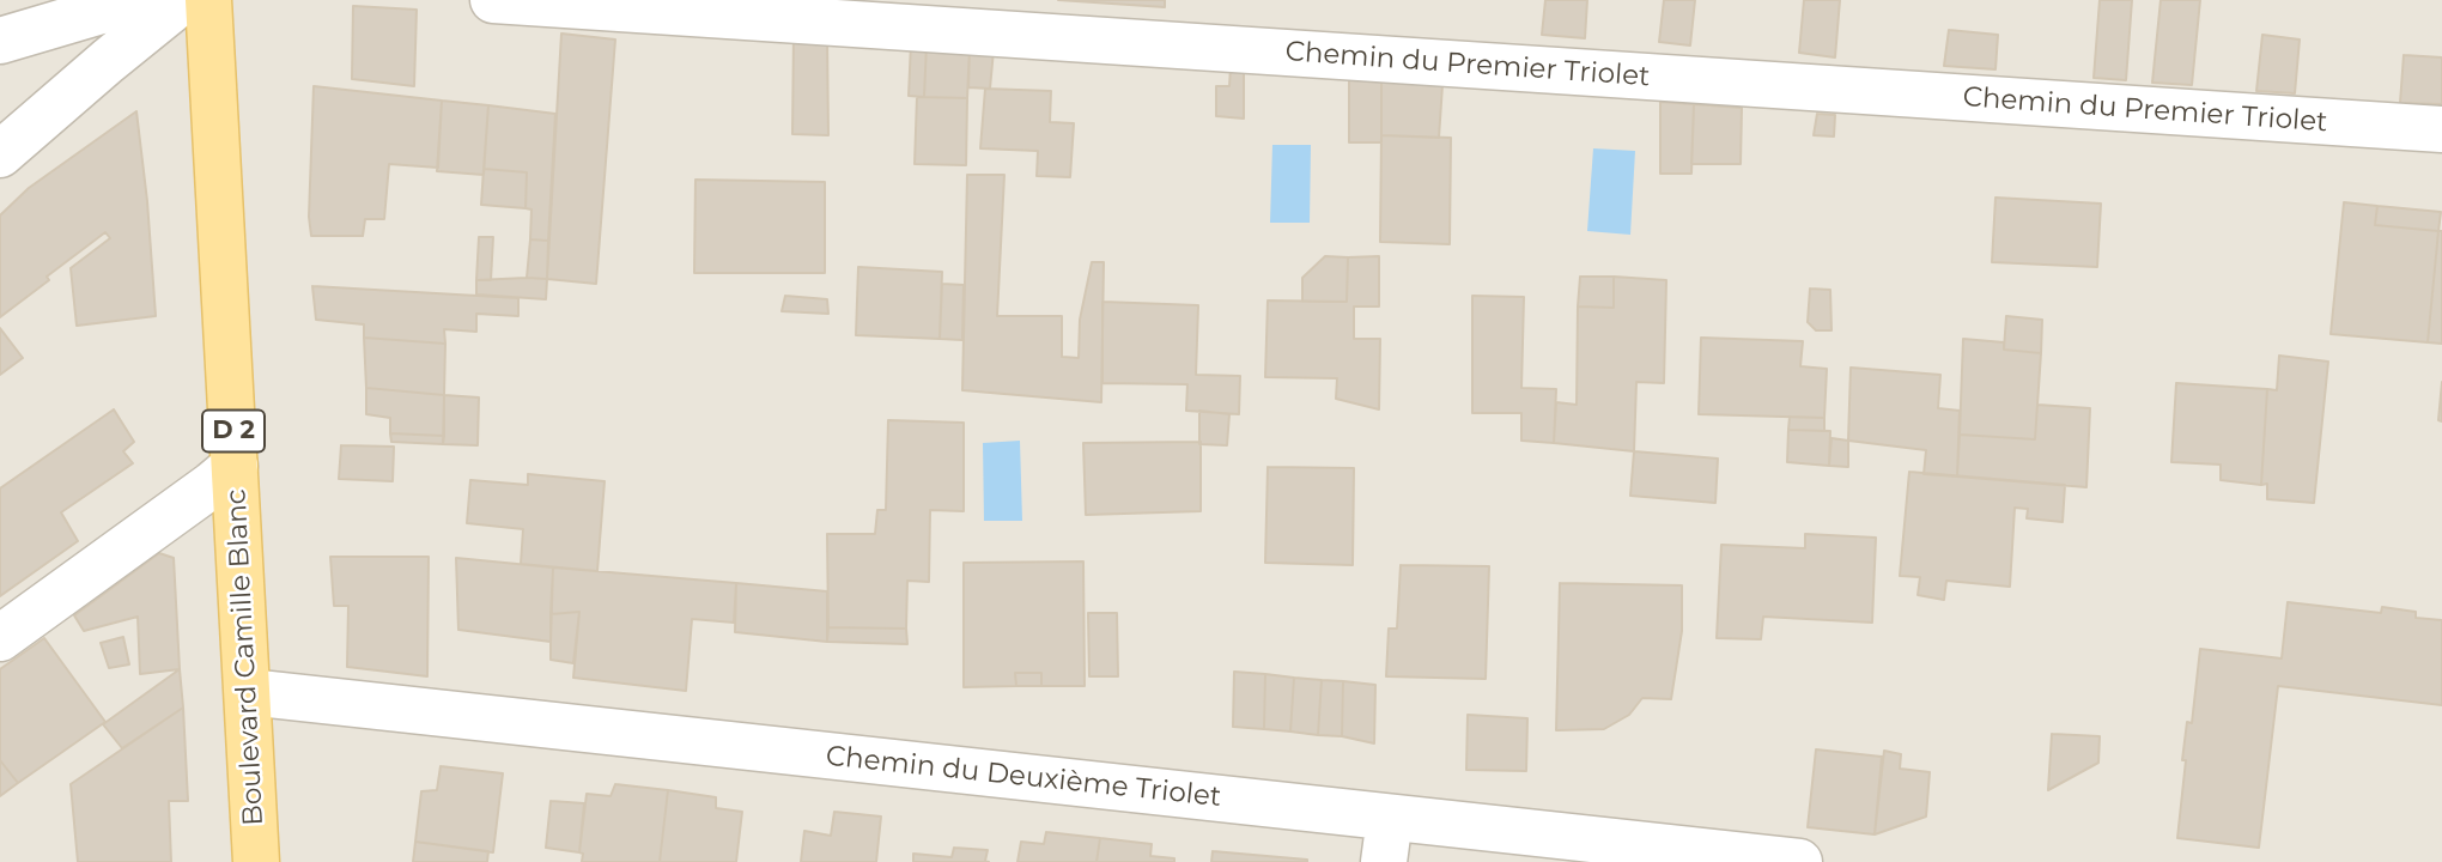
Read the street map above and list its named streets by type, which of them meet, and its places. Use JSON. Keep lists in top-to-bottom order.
{
  "streets": {
    "main road": ["D 2", "Boulevard Camille Blanc"],
    "street": ["Chemin du Premier Triolet", "Chemin du Deuxième Triolet"]
  },
  "crossings": [
    ["Boulevard Camille Blanc", "Chemin du Deuxième Triolet"]
  ]
}
